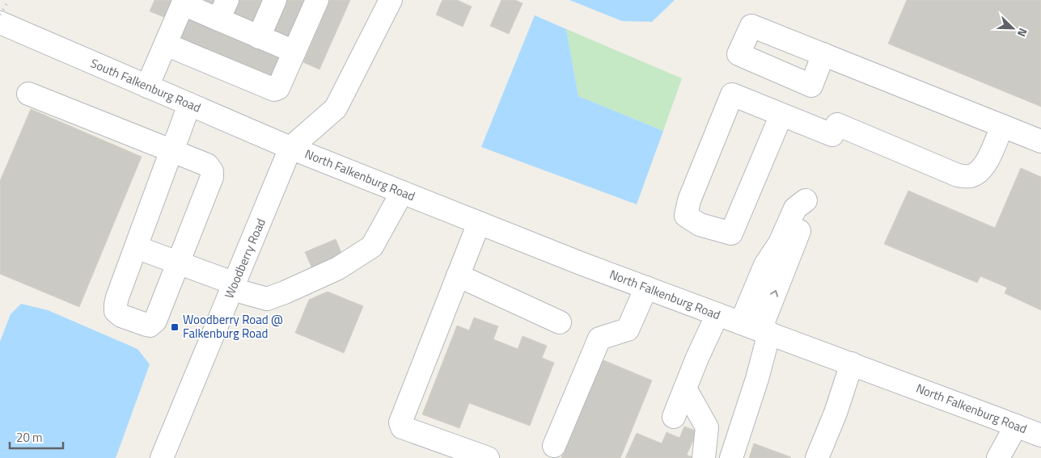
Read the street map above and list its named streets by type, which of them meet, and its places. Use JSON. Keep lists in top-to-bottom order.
{
  "streets": {
    "street": ["South Falkenburg Road", "North Falkenburg Road", "Woodberry Road"]
  },
  "crossings": [
    ["South Falkenburg Road", "North Falkenburg Road"],
    ["South Falkenburg Road", "Woodberry Road"],
    ["North Falkenburg Road", "Woodberry Road"]
  ],
  "places": {
    "transit": ["Woodberry Road @ Falkenburg Road"]
  },
  "scale_bar": "20 m",
  "north": "bottom right"
}
